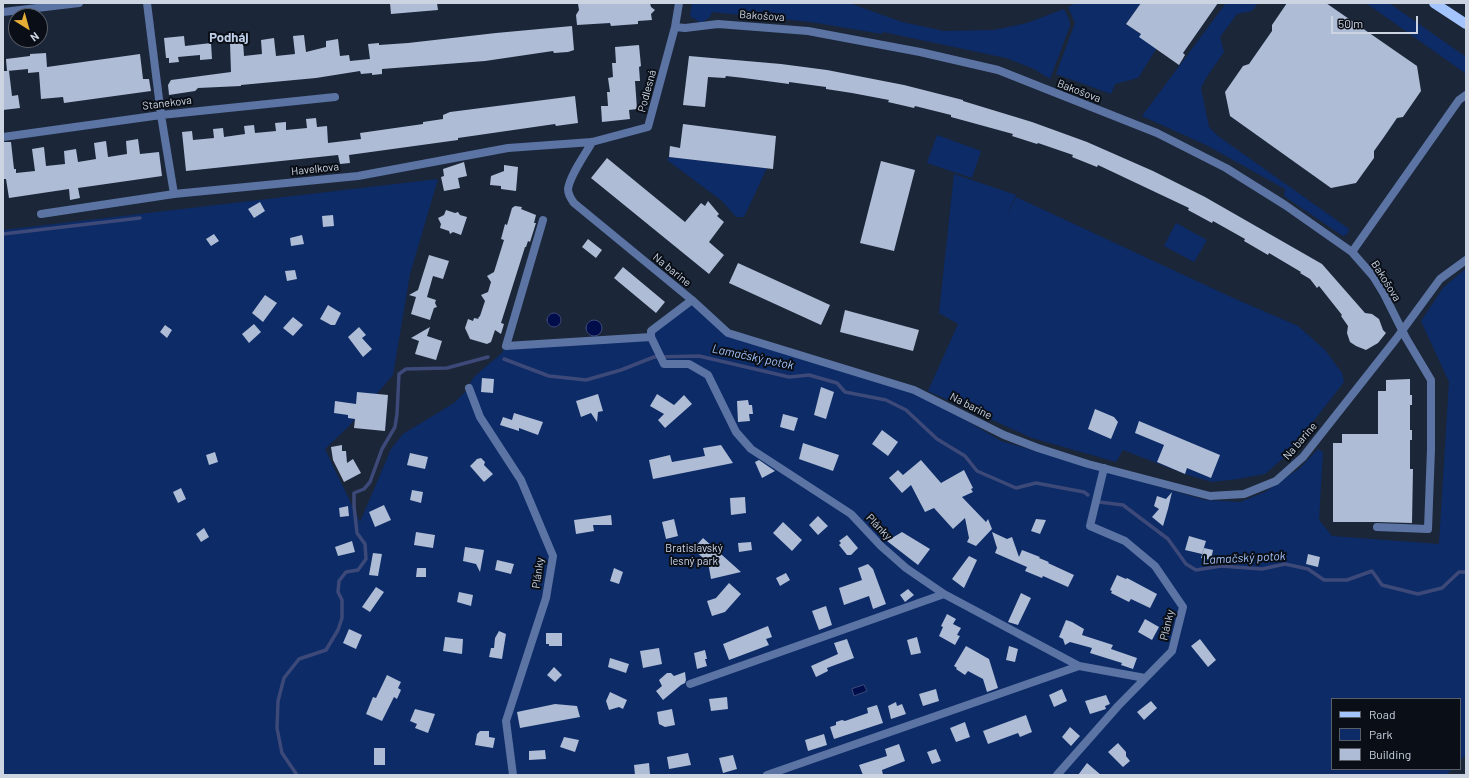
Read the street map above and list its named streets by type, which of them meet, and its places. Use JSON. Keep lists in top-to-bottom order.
{
  "streets": {
    "street": [
      "Bakošova",
      "Podlesná",
      "Stanekova",
      "Havelkova",
      "Na barine",
      "Plánky"
    ]
  },
  "crossings": [
    ["Bakošova", "Podlesná"],
    ["Bakošova", "Na barine"],
    ["Podlesná", "Havelkova"],
    ["Podlesná", "Na barine"],
    ["Havelkova", "Na barine"],
    ["Na barine", "Plánky"]
  ],
  "districts": ["Podháj"],
  "water": ["Lamačský potok"],
  "parks": ["Bratislavský lesný park"],
  "legend": ["Road", "Park", "Building"],
  "scale_bar": "50 m",
  "north": "bottom right"
}
